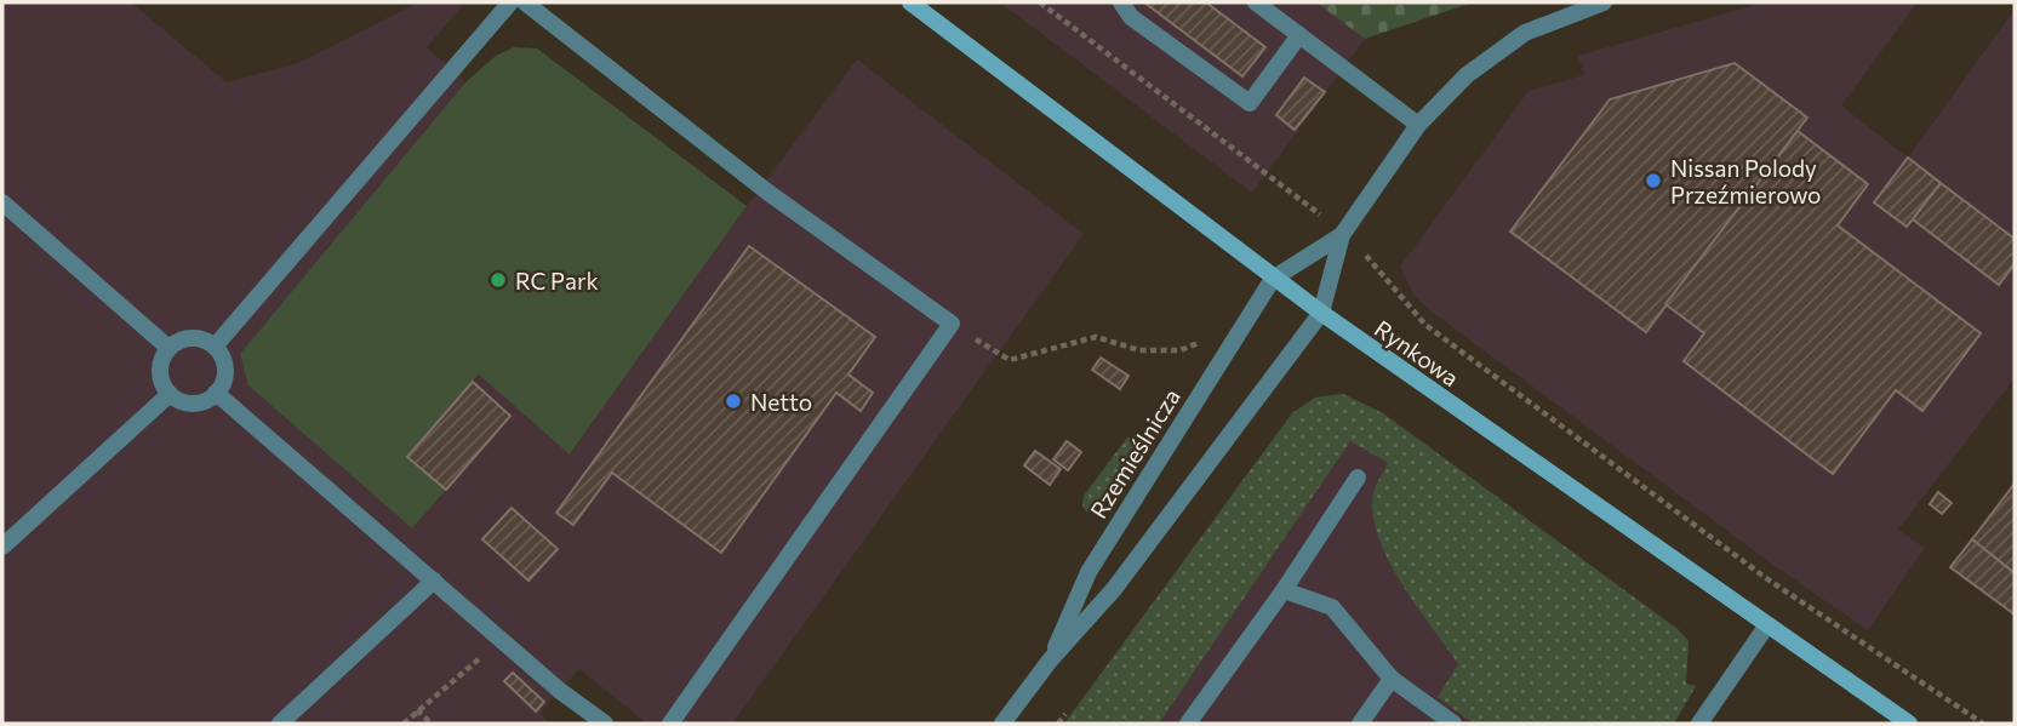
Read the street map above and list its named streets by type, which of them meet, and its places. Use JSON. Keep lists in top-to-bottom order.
{
  "streets": {
    "street": ["Rynkowa", "Rzemieślnicza"]
  },
  "crossings": [
    ["Rynkowa", "Rzemieślnicza"]
  ],
  "places": ["Nissan Polody Przeźmierowo", "RC Park", "Netto"]
}
